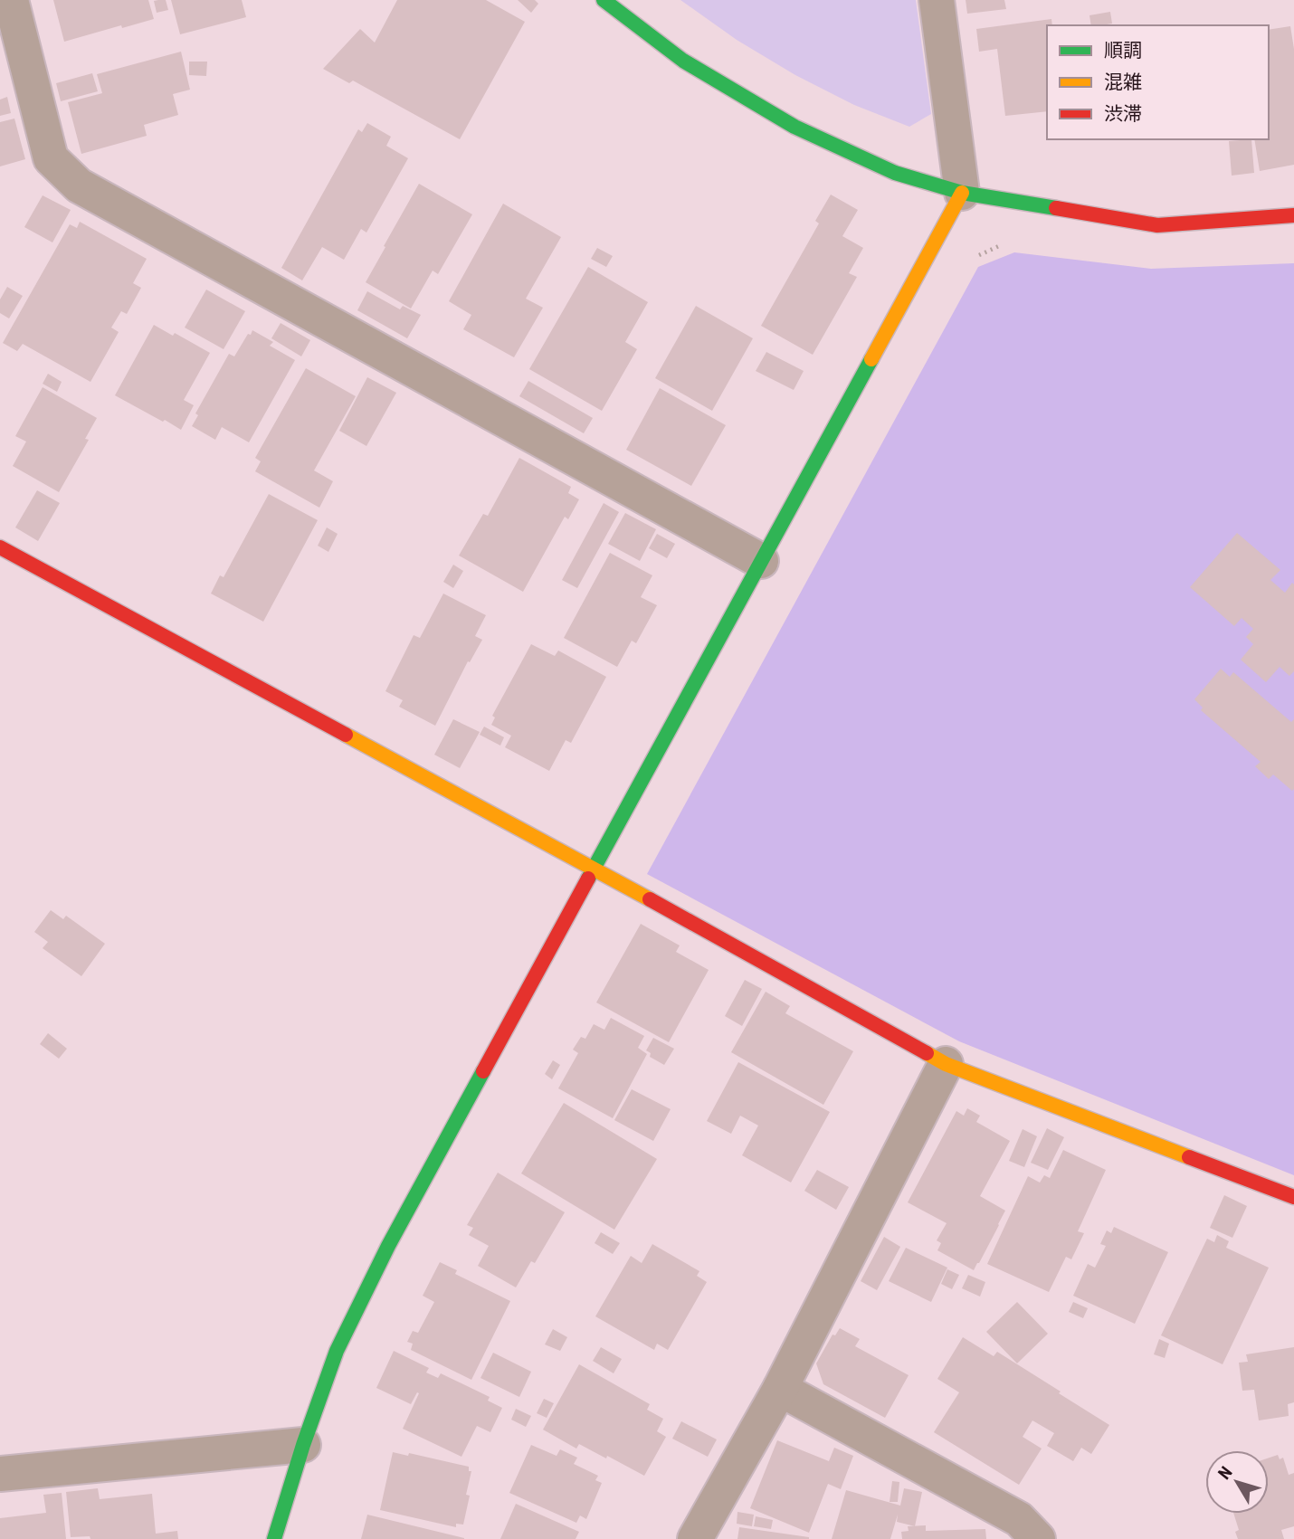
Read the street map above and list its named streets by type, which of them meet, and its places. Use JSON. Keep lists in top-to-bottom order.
{
  "legend": ["順調", "混雑", "渋滞"],
  "north": "top left"
}
